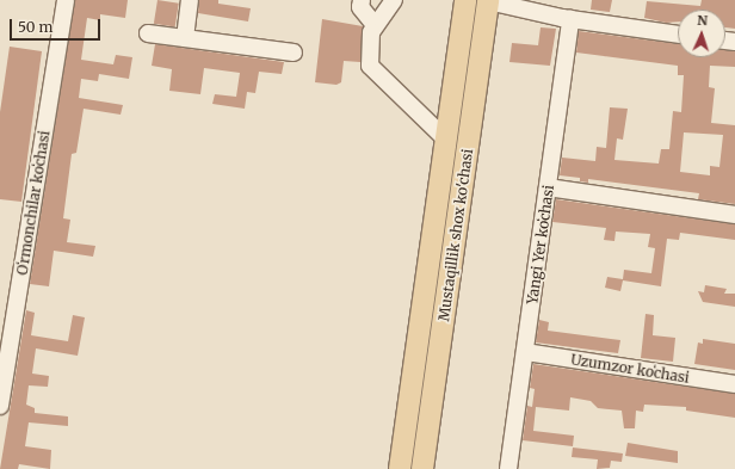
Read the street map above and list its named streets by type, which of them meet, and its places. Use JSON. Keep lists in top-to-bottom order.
{
  "streets": {
    "main road": ["Mustaqillik shox ko'chasi"],
    "street": ["Oʻrmonchilar koʻchasi", "Yangi Yer koʻchasi", "Uzumzor koʻchasi"]
  },
  "crossings": [
    ["Yangi Yer koʻchasi", "Uzumzor koʻchasi"]
  ],
  "scale_bar": "50 m",
  "north": "top"
}
